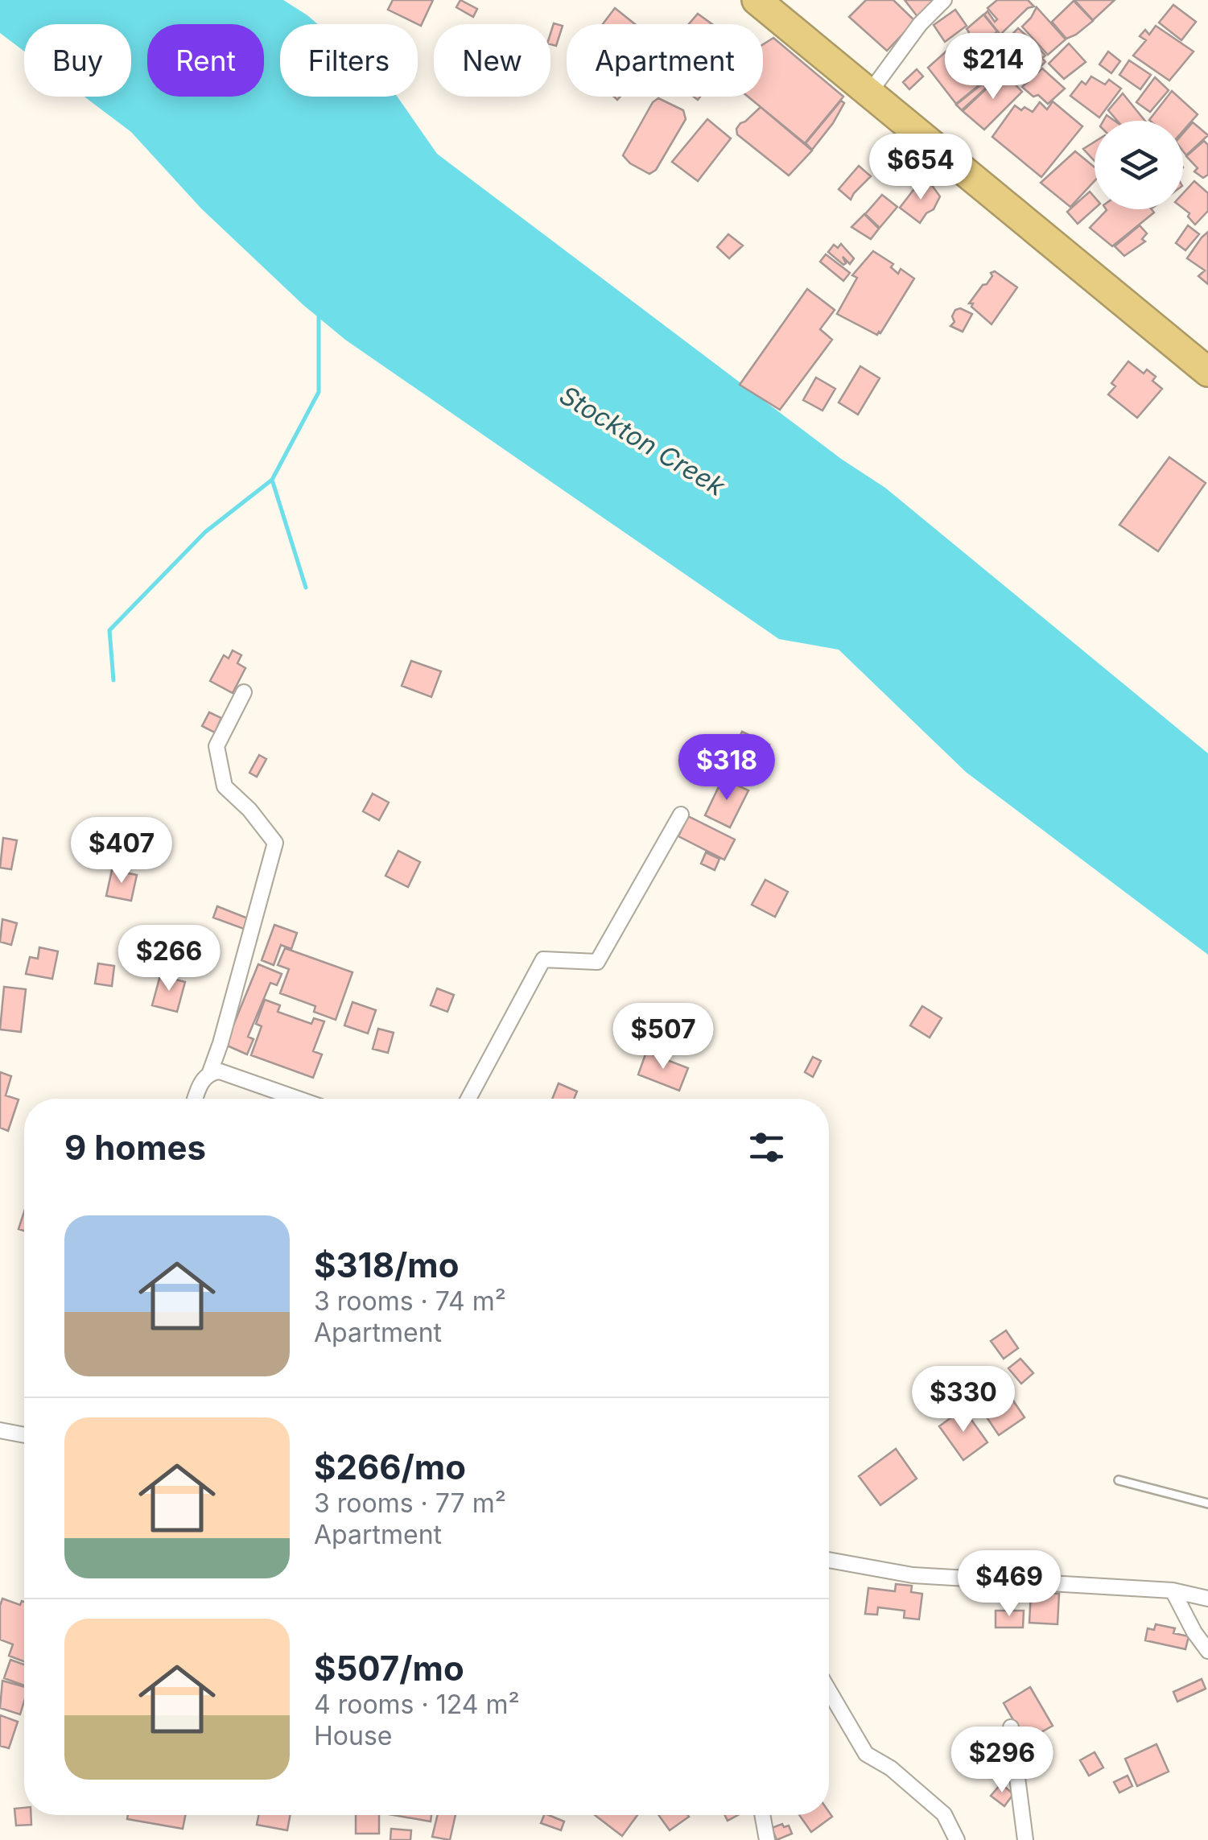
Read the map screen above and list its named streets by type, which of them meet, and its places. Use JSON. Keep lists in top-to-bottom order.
{
  "water": ["Stockton Creek"],
  "page": {
    "chip": [
      "Buy",
      "Rent",
      "Filters",
      "New",
      "Apartment"
    ],
    "price": [
      "$214",
      "$654",
      "$318",
      "$407",
      "$266",
      "$507",
      "$330",
      "$469",
      "$296"
    ],
    "heading": "9 homes",
    "list": [
      {
        "name": "$318/mo",
        "note": "3 rooms · 74 m² · Apartment"
      },
      {
        "name": "$266/mo",
        "note": "3 rooms · 77 m² · Apartment"
      },
      {
        "name": "$507/mo",
        "note": "4 rooms · 124 m² · House"
      }
    ]
  }
}
